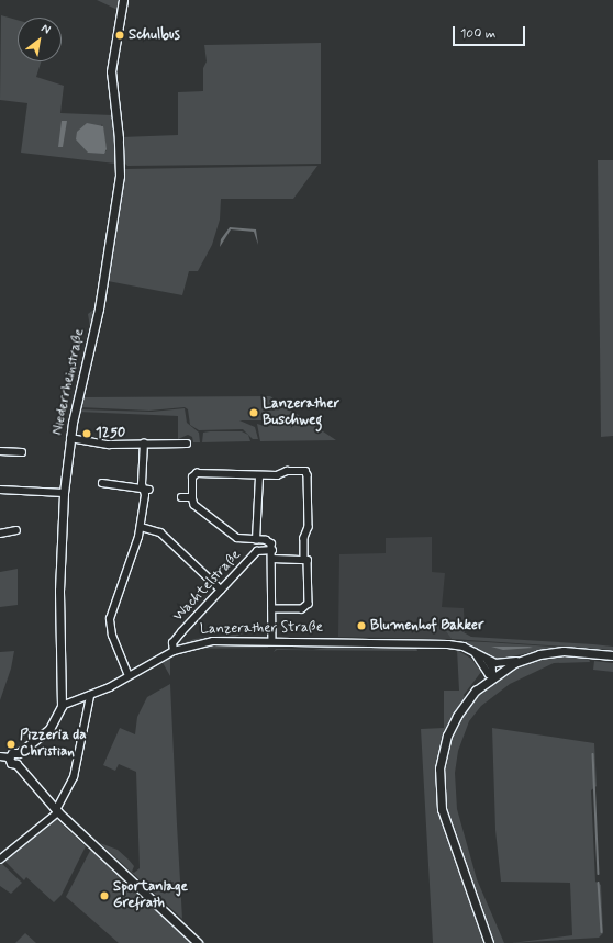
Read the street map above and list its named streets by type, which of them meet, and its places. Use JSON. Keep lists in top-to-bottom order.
{
  "streets": {
    "main road": ["Niederrheinstraße"],
    "street": ["Wachtelstraße", "Lanzerather Straße"]
  },
  "crossings": [
    ["Niederrheinstraße", "Lanzerather Straße"],
    ["Wachtelstraße", "Lanzerather Straße"]
  ],
  "places": [
    "Schulbus",
    "Lanzerather Buschweg",
    "1250",
    "Blumenhof Bakker",
    "Pizzeria da Christian",
    "Sportanlage Grefrath"
  ],
  "scale_bar": "100 m",
  "north": "top right"
}
